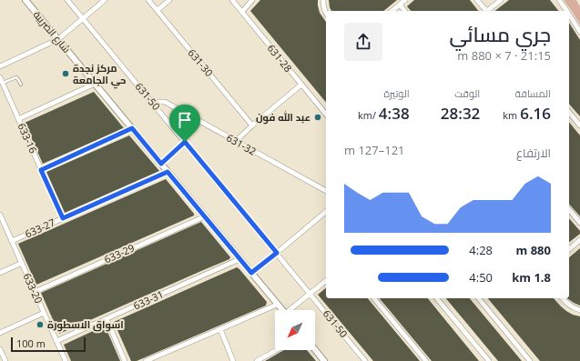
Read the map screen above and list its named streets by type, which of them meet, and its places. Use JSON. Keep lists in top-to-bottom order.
{
  "streets": {
    "street": [
      "شارع الضريبة",
      "631-28",
      "631-30",
      "631-50",
      "633-16",
      "631-32",
      "633-27",
      "633-29",
      "633-20",
      "633-31"
    ]
  },
  "crossings": [
    ["شارع الضريبة", "633-27"],
    ["شارع الضريبة", "633-29"],
    ["شارع الضريبة", "633-31"],
    ["631-50", "631-32"],
    ["633-16", "633-27"],
    ["633-27", "633-20"],
    ["633-29", "633-20"],
    ["633-20", "633-31"]
  ],
  "places": ["مركز نجدة حي الجامعة", "عبد الله فون", "اسواق الاسطورة"],
  "scale_bar": "100 m",
  "north": "bottom left",
  "page": {
    "heading": ["جري مسائي", "21:15 · 7 × 880 m"],
    "stats": [
      ["المسافة", "6.16 km"],
      ["الوقت", "28:32"],
      ["الوتيرة", "4:38 /km"]
    ],
    "chart": ["الارتفاع", "121–127 m"],
    "list": [
      {
        "name": "880 m",
        "note": "4:28"
      },
      {
        "name": "1.8 km",
        "note": "4:50"
      }
    ],
    "scale": "100 m"
  }
}
